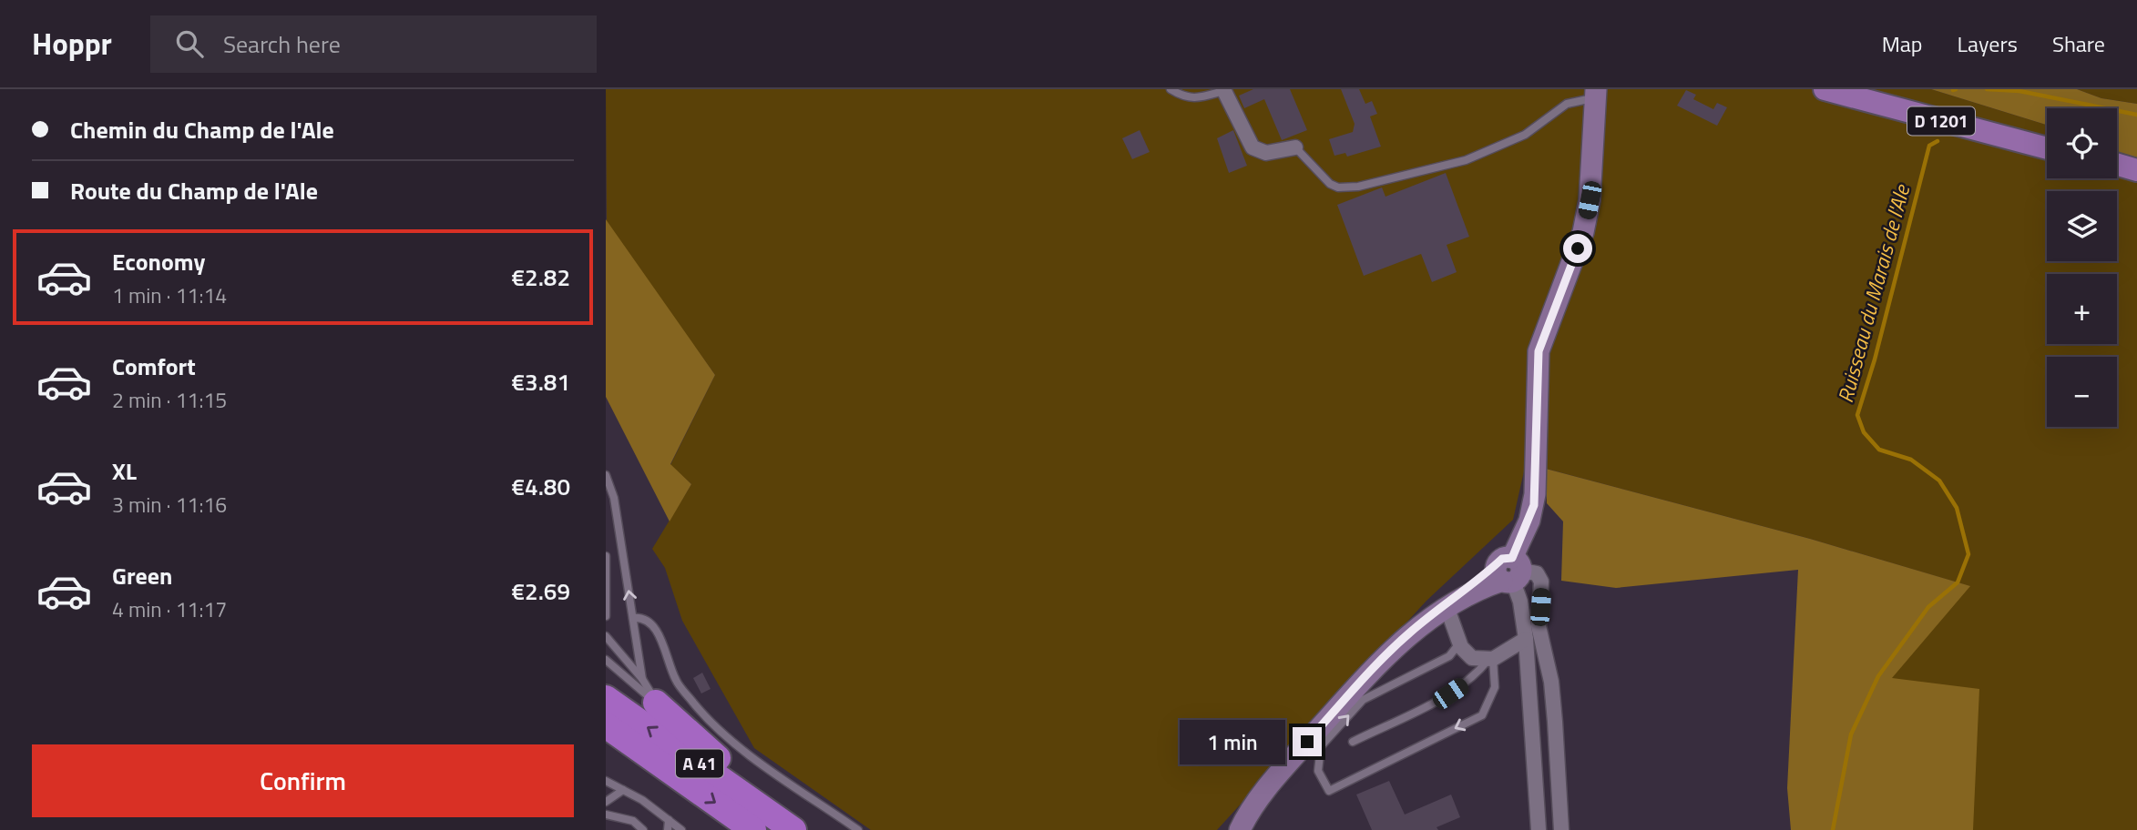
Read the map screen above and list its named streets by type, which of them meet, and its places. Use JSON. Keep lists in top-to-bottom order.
{
  "streets": {
    "highway": ["A 41"],
    "main road": ["D 1201"]
  },
  "water": ["Ruisseau du Marais de l'Ale"],
  "page": {
    "header": "Hoppr",
    "search": "Search here",
    "nav": ["Map", "Layers", "Share"],
    "banner": ["Chemin du Champ de l'Ale", "Route du Champ de l'Ale"],
    "map_buttons": ["+", "−"],
    "list": [
      {
        "name": "Economy",
        "note": "1 min · 11:14",
        "value": "€2.82"
      },
      {
        "name": "Comfort",
        "note": "2 min · 11:15",
        "value": "€3.81"
      },
      {
        "name": "XL",
        "note": "3 min · 11:16",
        "value": "€4.80"
      },
      {
        "name": "Green",
        "note": "4 min · 11:17",
        "value": "€2.69"
      }
    ],
    "bubble": "1 min",
    "buttons": "Confirm"
  }
}
